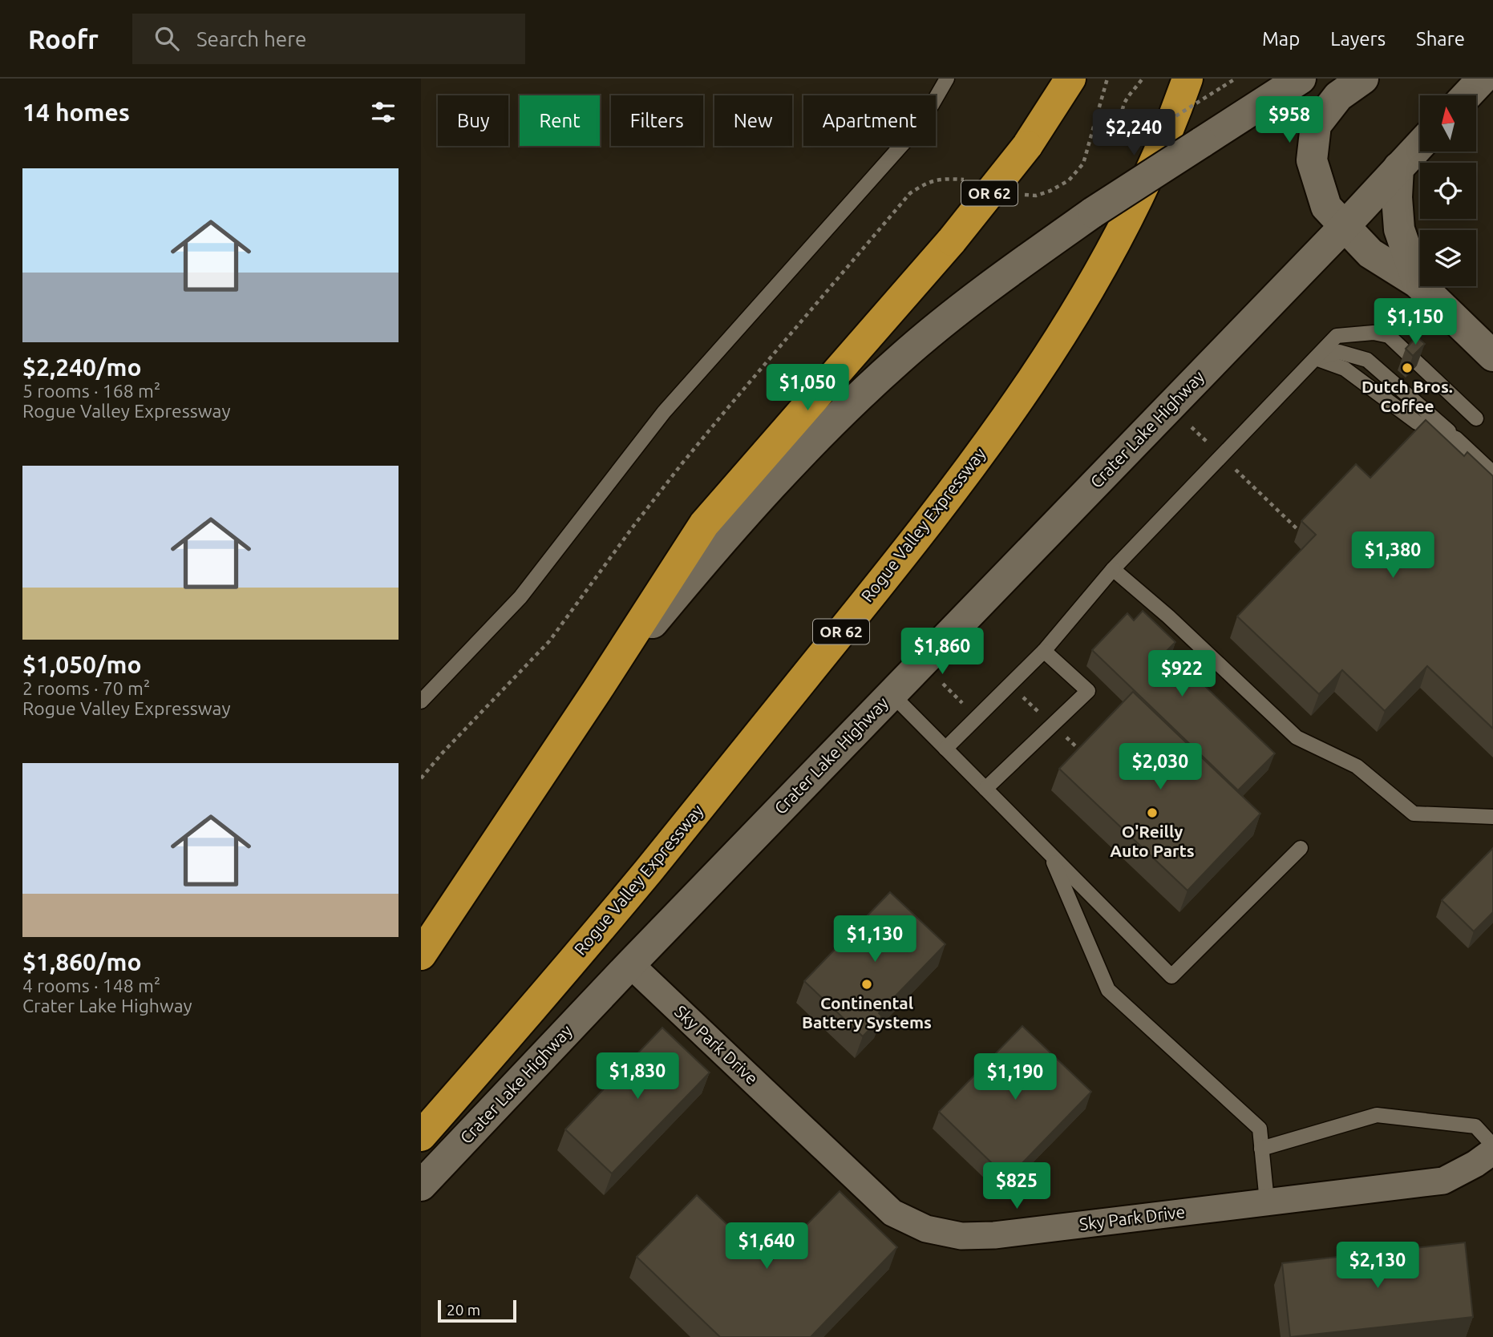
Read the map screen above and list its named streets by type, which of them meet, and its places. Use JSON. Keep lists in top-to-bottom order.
{
  "streets": {
    "highway": ["OR 62", "Rogue Valley Expressway"],
    "main road": ["Crater Lake Highway"],
    "street": ["Sky Park Drive"]
  },
  "crossings": [
    ["Crater Lake Highway", "Sky Park Drive"]
  ],
  "places": ["Dutch Bros. Coffee", "O'Reilly Auto Parts", "Continental Battery Systems"],
  "scale_bar": "20 m",
  "north": "top",
  "page": {
    "header": "Roofr",
    "search": "Search here",
    "nav": ["Map", "Layers", "Share"],
    "heading": "14 homes",
    "chip": [
      "Buy",
      "Rent",
      "Filters",
      "New",
      "Apartment"
    ],
    "price": [
      "$958",
      "$2,240",
      "$1,150",
      "$1,050",
      "$1,380",
      "$1,860",
      "$922",
      "$2,030",
      "$1,130",
      "$1,830",
      "$1,190",
      "$825",
      "$1,640",
      "$2,130"
    ],
    "list": [
      {
        "name": "$2,240/mo",
        "note": "5 rooms · 168 m² · Rogue Valley Expressway"
      },
      {
        "name": "$1,050/mo",
        "note": "2 rooms · 70 m² · Rogue Valley Expressway"
      },
      {
        "name": "$1,860/mo",
        "note": "4 rooms · 148 m² · Crater Lake Highway"
      }
    ],
    "scale": "20 m"
  }
}
